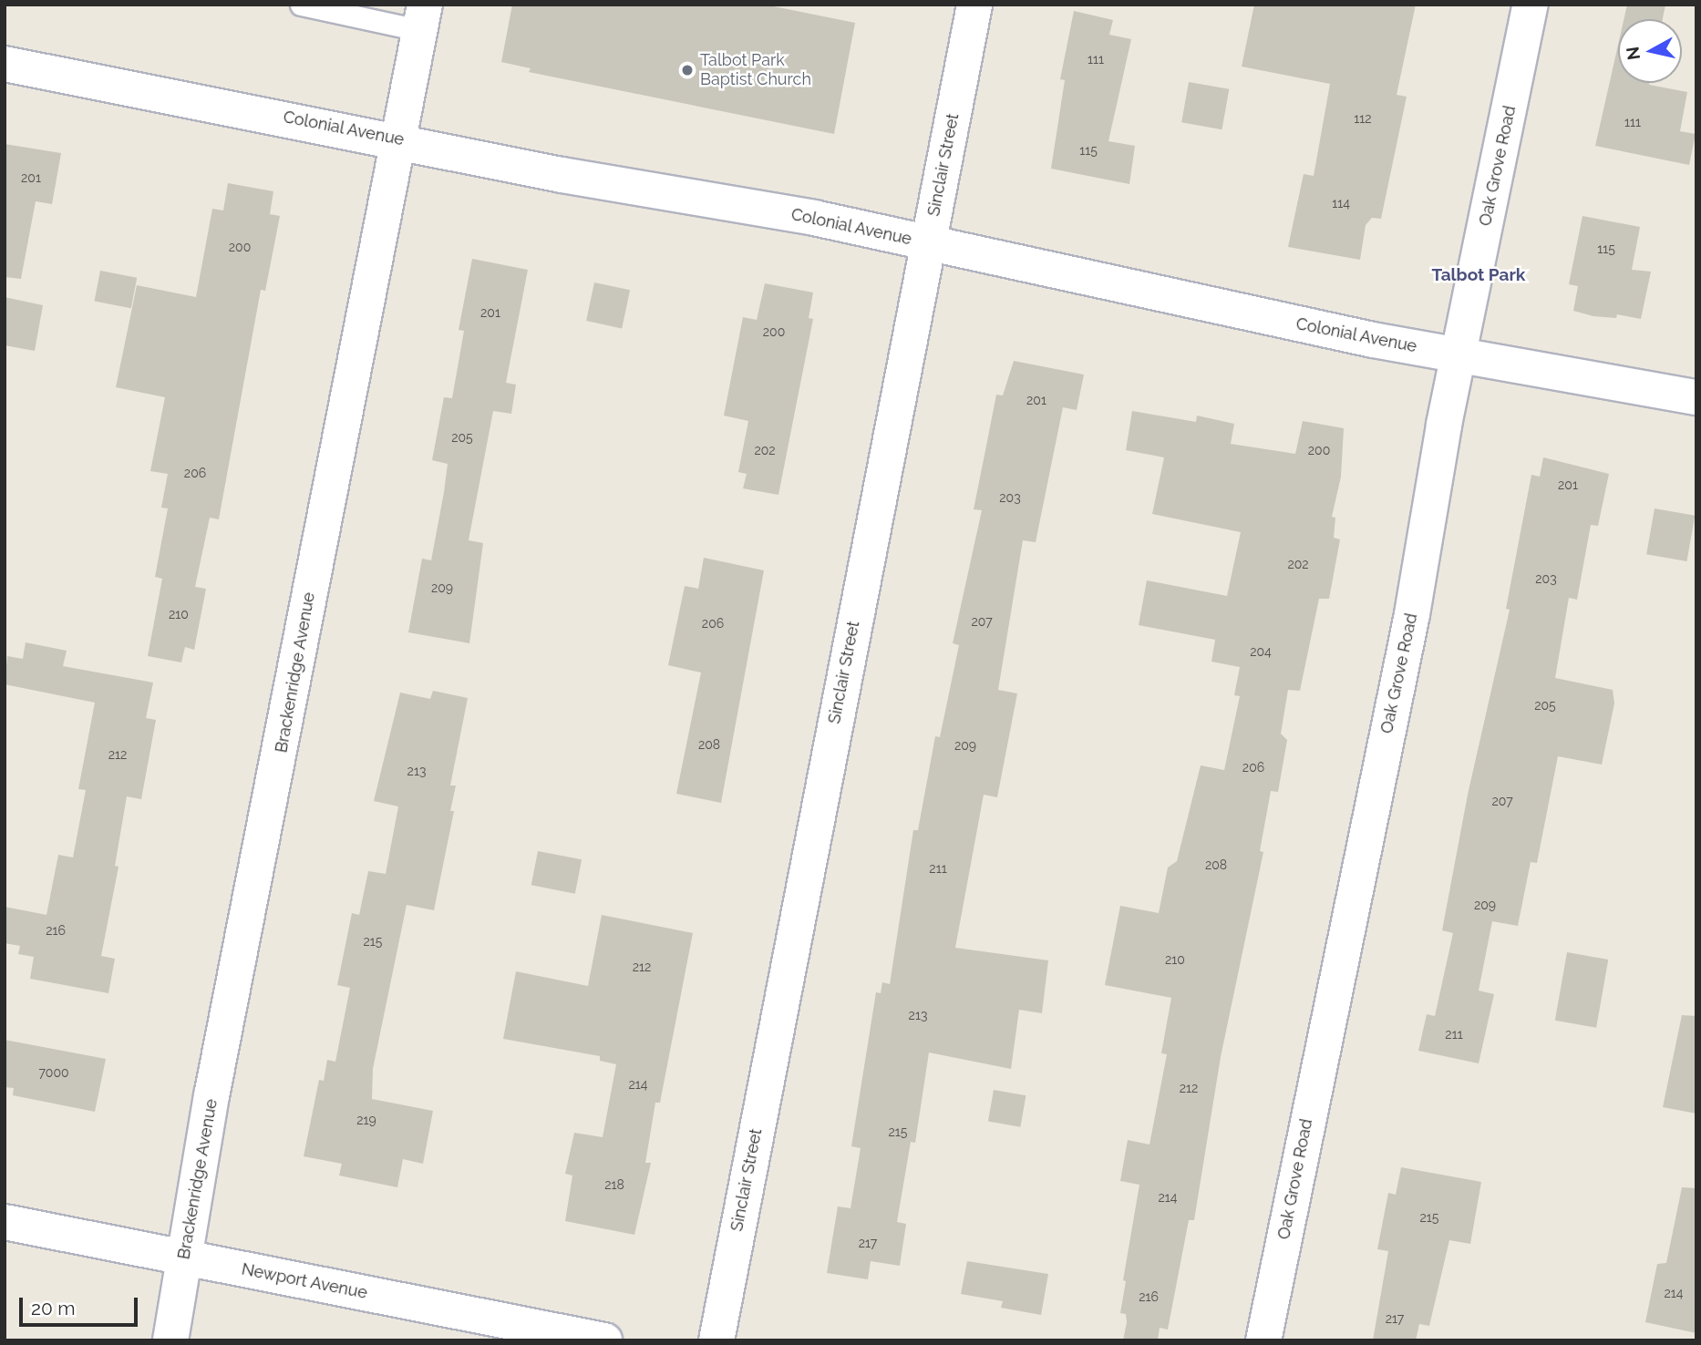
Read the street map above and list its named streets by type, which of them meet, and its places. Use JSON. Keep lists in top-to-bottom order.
{
  "streets": {
    "street": [
      "Colonial Avenue",
      "Sinclair Street",
      "Oak Grove Road",
      "Brackenridge Avenue",
      "Newport Avenue"
    ]
  },
  "crossings": [
    ["Colonial Avenue", "Sinclair Street"],
    ["Colonial Avenue", "Oak Grove Road"],
    ["Colonial Avenue", "Brackenridge Avenue"],
    ["Brackenridge Avenue", "Newport Avenue"]
  ],
  "districts": ["Talbot Park"],
  "places": ["Talbot Park Baptist Church"],
  "house_numbers": [
    "111",
    "112",
    "111",
    "115",
    "201",
    "114",
    "200",
    "115",
    "201",
    "200",
    "201",
    "205",
    "202",
    "200",
    "206",
    "201",
    "203",
    "202",
    "203",
    "209",
    "210",
    "207",
    "206",
    "204",
    "205",
    "208",
    "209",
    "212",
    "206",
    "213",
    "207",
    "208",
    "211",
    "209",
    "216",
    "215",
    "210",
    "212",
    "213",
    "211",
    "7000",
    "214",
    "212",
    "219",
    "215",
    "218",
    "214",
    "215",
    "217",
    "214",
    "216",
    "217"
  ],
  "scale_bar": "20 m",
  "north": "left"
}
